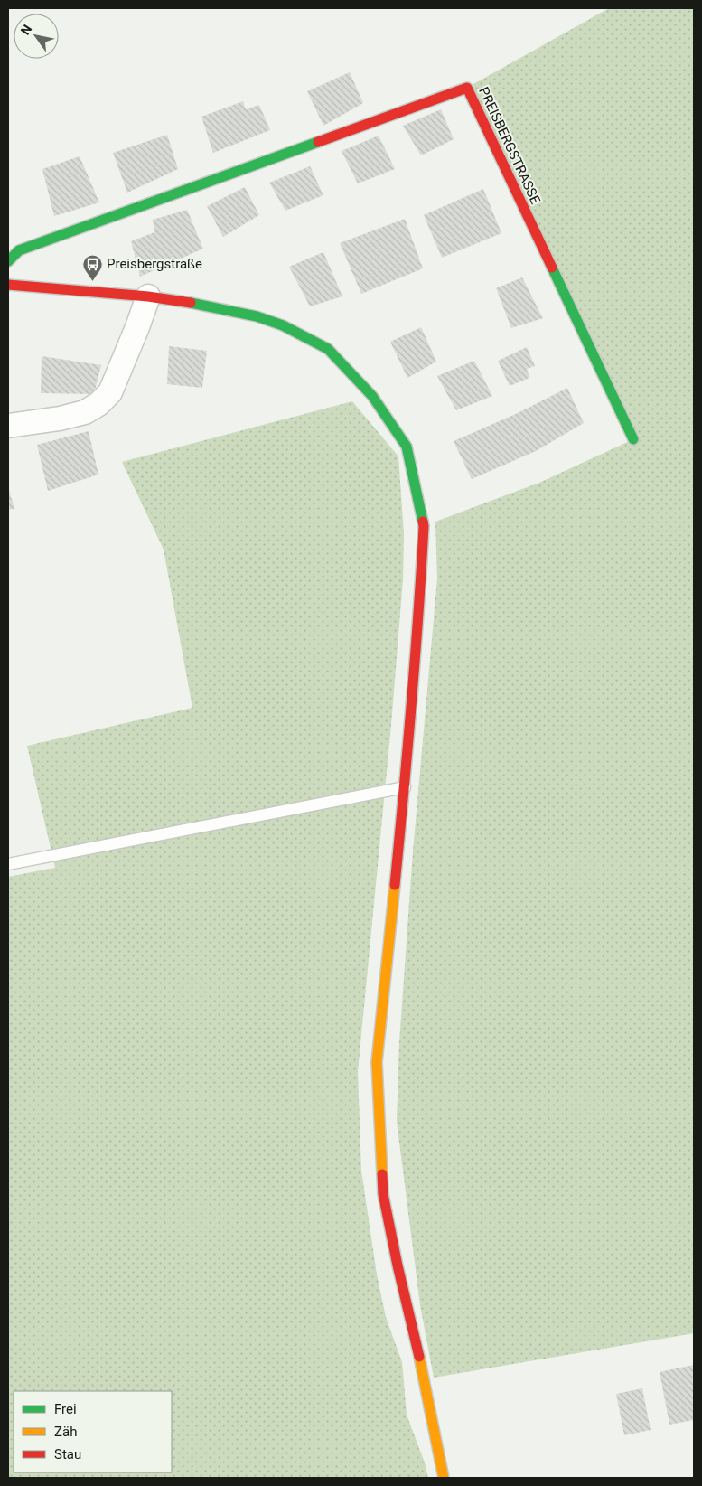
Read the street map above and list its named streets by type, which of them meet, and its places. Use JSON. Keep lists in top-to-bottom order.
{
  "streets": {
    "street": ["PREISBERGSTRASSE"]
  },
  "places": {
    "bus stop": ["Preisbergstraße"]
  },
  "legend": ["Frei", "Zäh", "Stau"],
  "north": "top left"
}
